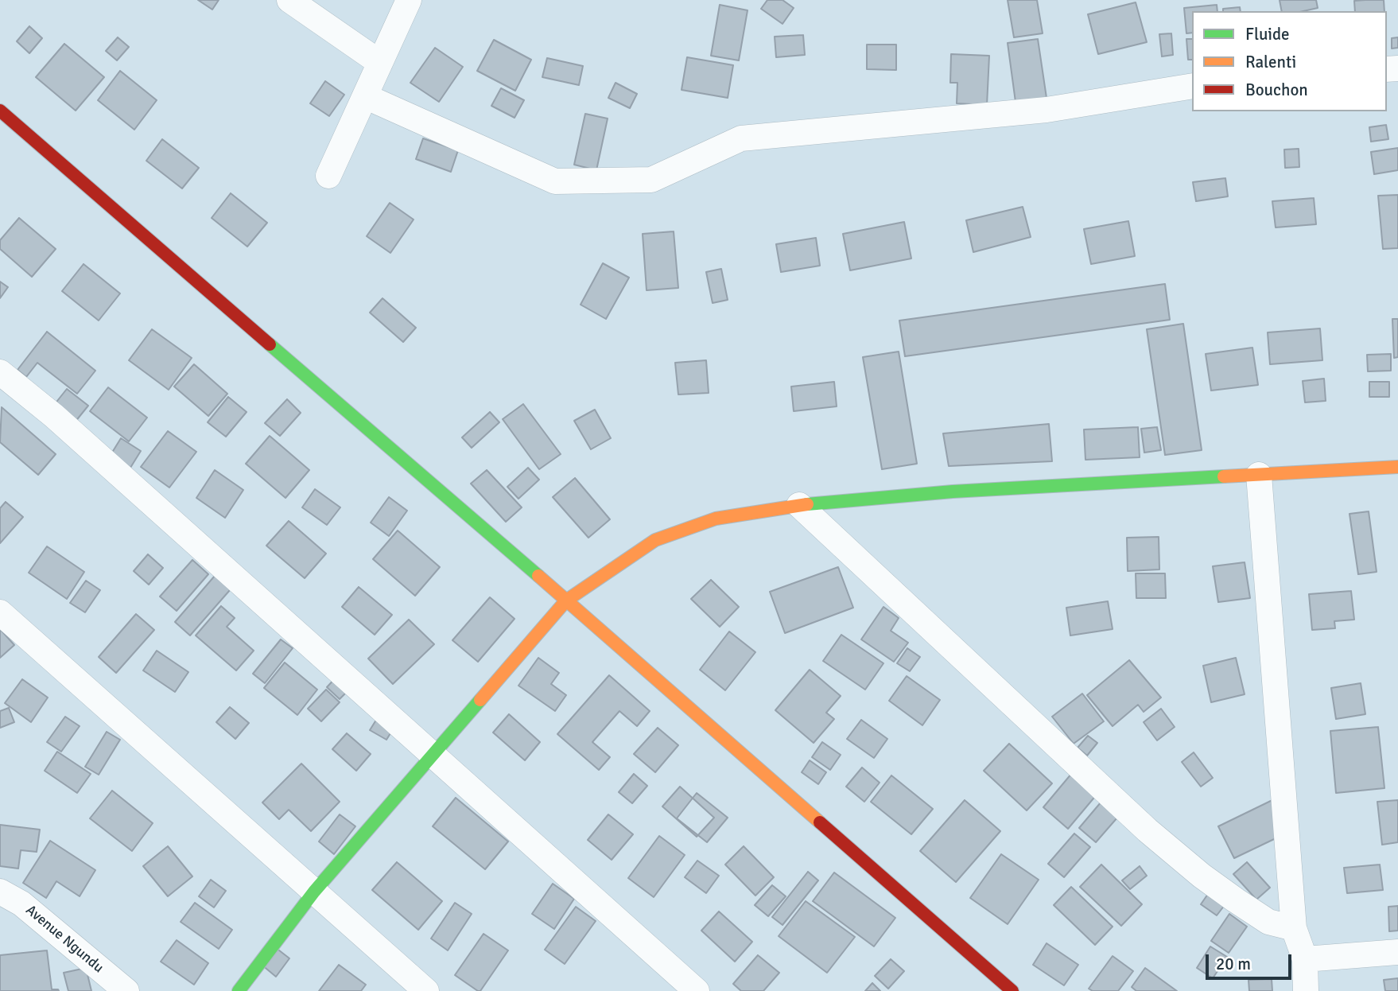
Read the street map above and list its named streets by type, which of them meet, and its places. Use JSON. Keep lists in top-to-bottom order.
{
  "streets": {
    "street": ["Avenue Ngundu"]
  },
  "legend": ["Fluide", "Ralenti", "Bouchon"],
  "scale_bar": "20 m"
}
